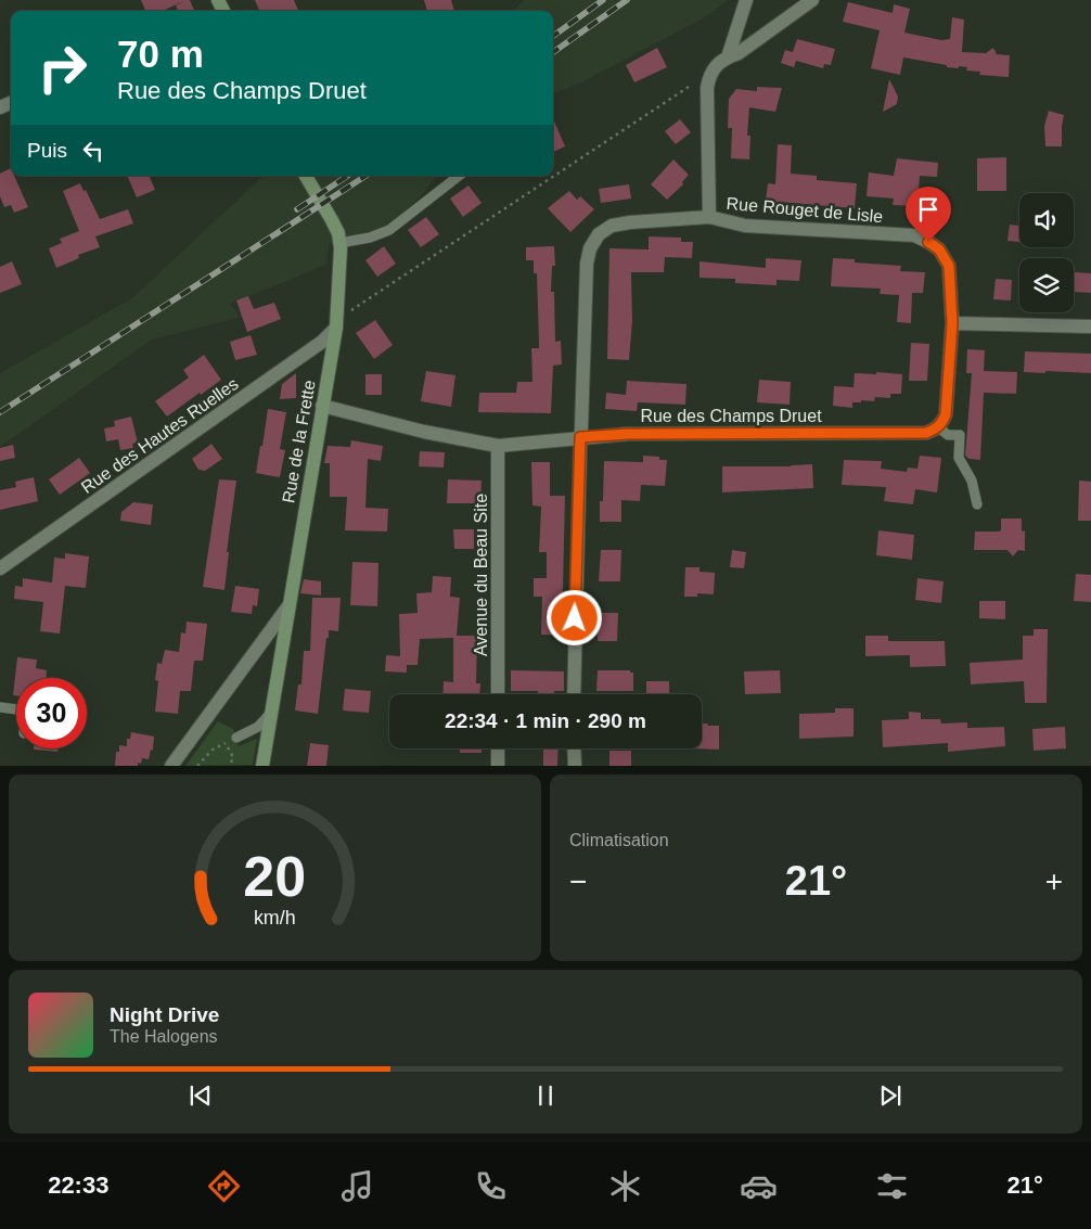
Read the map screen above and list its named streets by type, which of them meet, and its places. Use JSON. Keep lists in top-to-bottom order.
{
  "streets": {
    "street": [
      "Rue Rouget de Lisle",
      "Rue des Champs Druet",
      "Rue des Hautes Ruelles",
      "Rue de la Frette",
      "Avenue du Beau Site"
    ]
  },
  "crossings": [
    ["Rue Rouget de Lisle", "Rue des Champs Druet"],
    ["Rue des Champs Druet", "Rue de la Frette"],
    ["Rue des Champs Druet", "Avenue du Beau Site"],
    ["Rue des Hautes Ruelles", "Rue de la Frette"]
  ],
  "page": {
    "turn": ["70 m", "Rue des Champs Druet"],
    "then": "Puis",
    "limit": "30",
    "trip": "22:34 · 1 min · 290 m",
    "tile": "Climatisation",
    "heat": ["−", "21°", "+"],
    "song": ["Night Drive", "The Halogens"],
    "tabs": ["22:33", "21°"],
    "gauge": ["20", "km/h"]
  }
}
